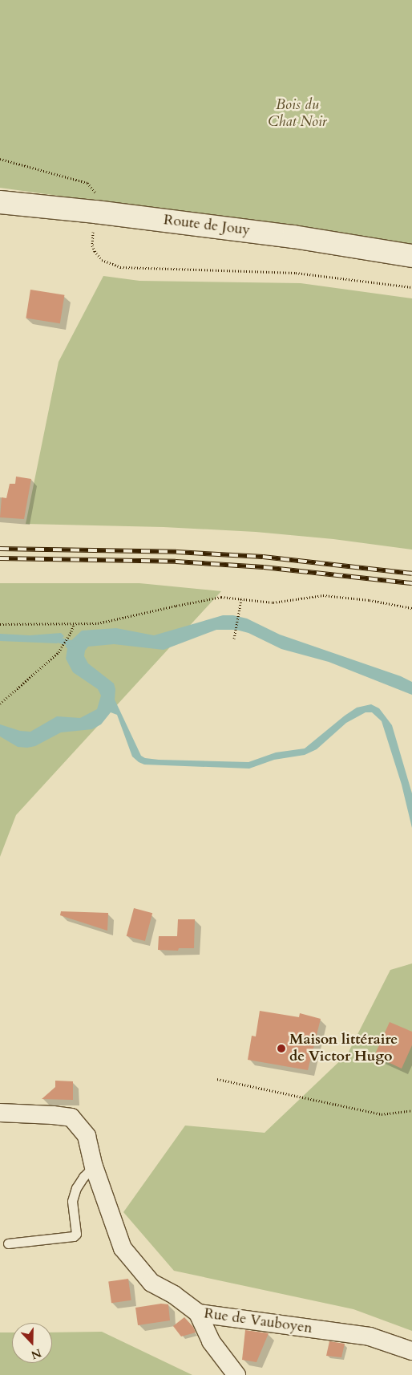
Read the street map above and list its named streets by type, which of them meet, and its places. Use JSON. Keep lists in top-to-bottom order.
{
  "streets": {
    "main road": ["Route de Jouy"],
    "street": ["Rue de Vauboyen"]
  },
  "parks": ["Bois du Chat Noir"],
  "places": ["Maison littéraire de Victor Hugo"],
  "north": "bottom"
}
